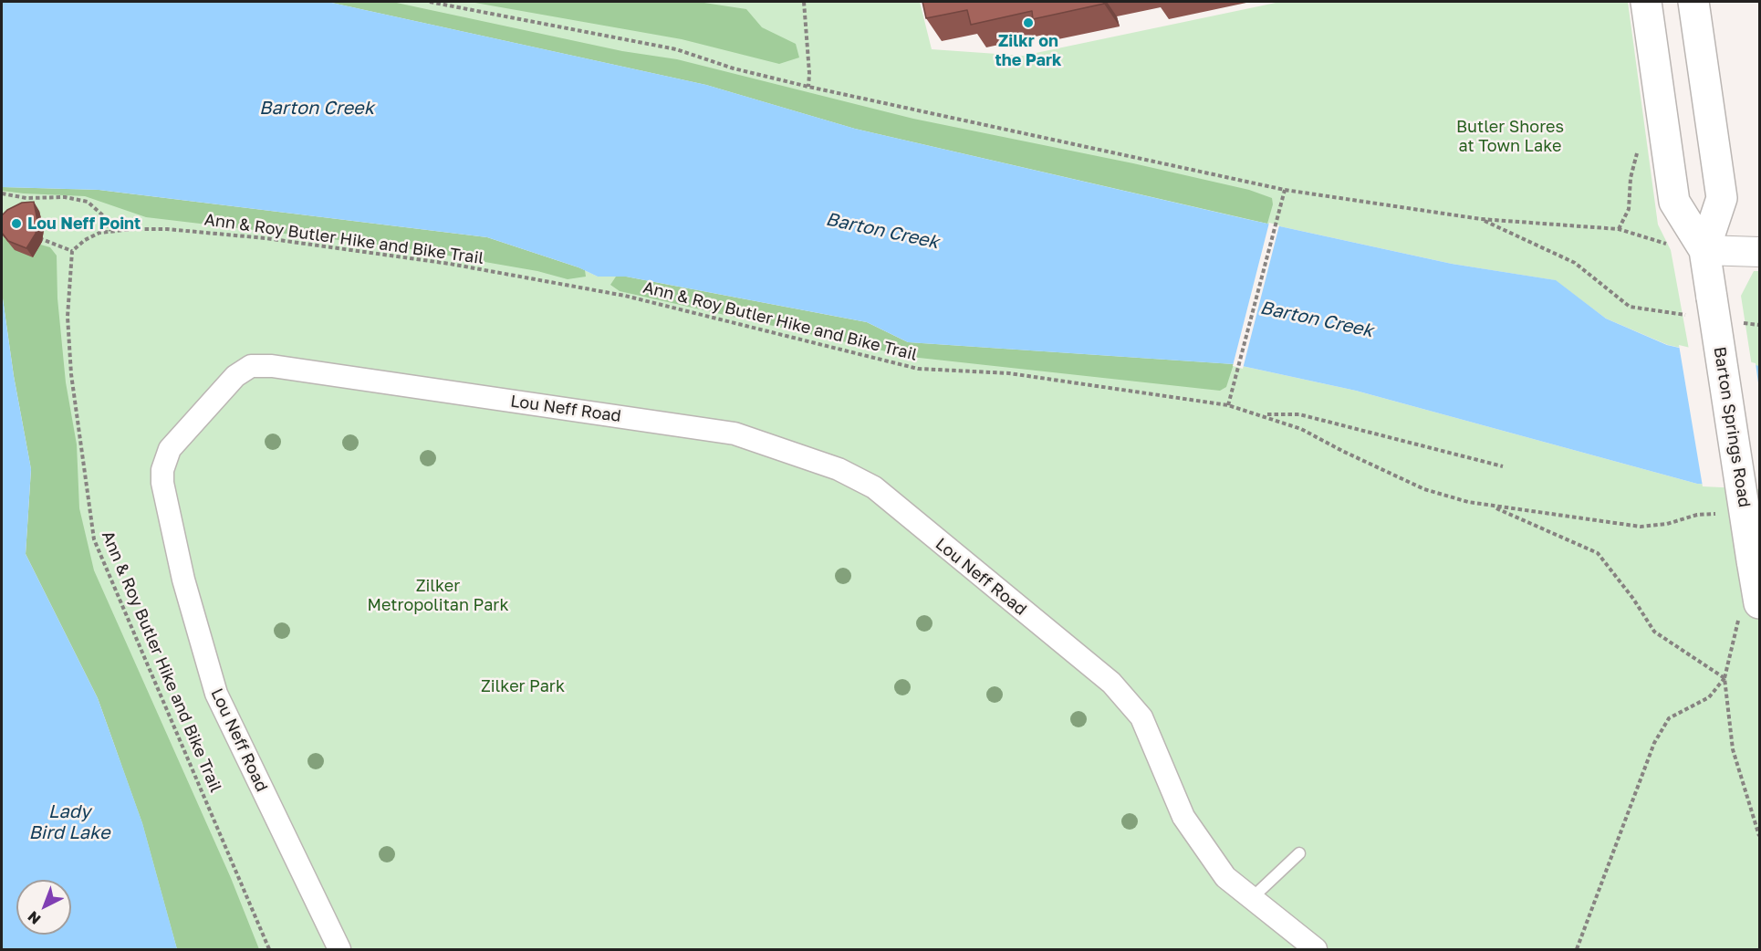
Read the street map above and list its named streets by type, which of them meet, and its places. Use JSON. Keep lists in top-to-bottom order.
{
  "streets": {
    "main road": ["Barton Springs Road"],
    "street": ["Lou Neff Road"],
    "path": ["Ann & Roy Butler Hike and Bike Trail"]
  },
  "water": ["Barton Creek", "Lady Bird Lake"],
  "parks": ["Butler Shores at Town Lake", "Zilker Metropolitan Park", "Zilker Park"],
  "places": ["Zilkr on the Park", "Lou Neff Point"],
  "north": "bottom left"
}
